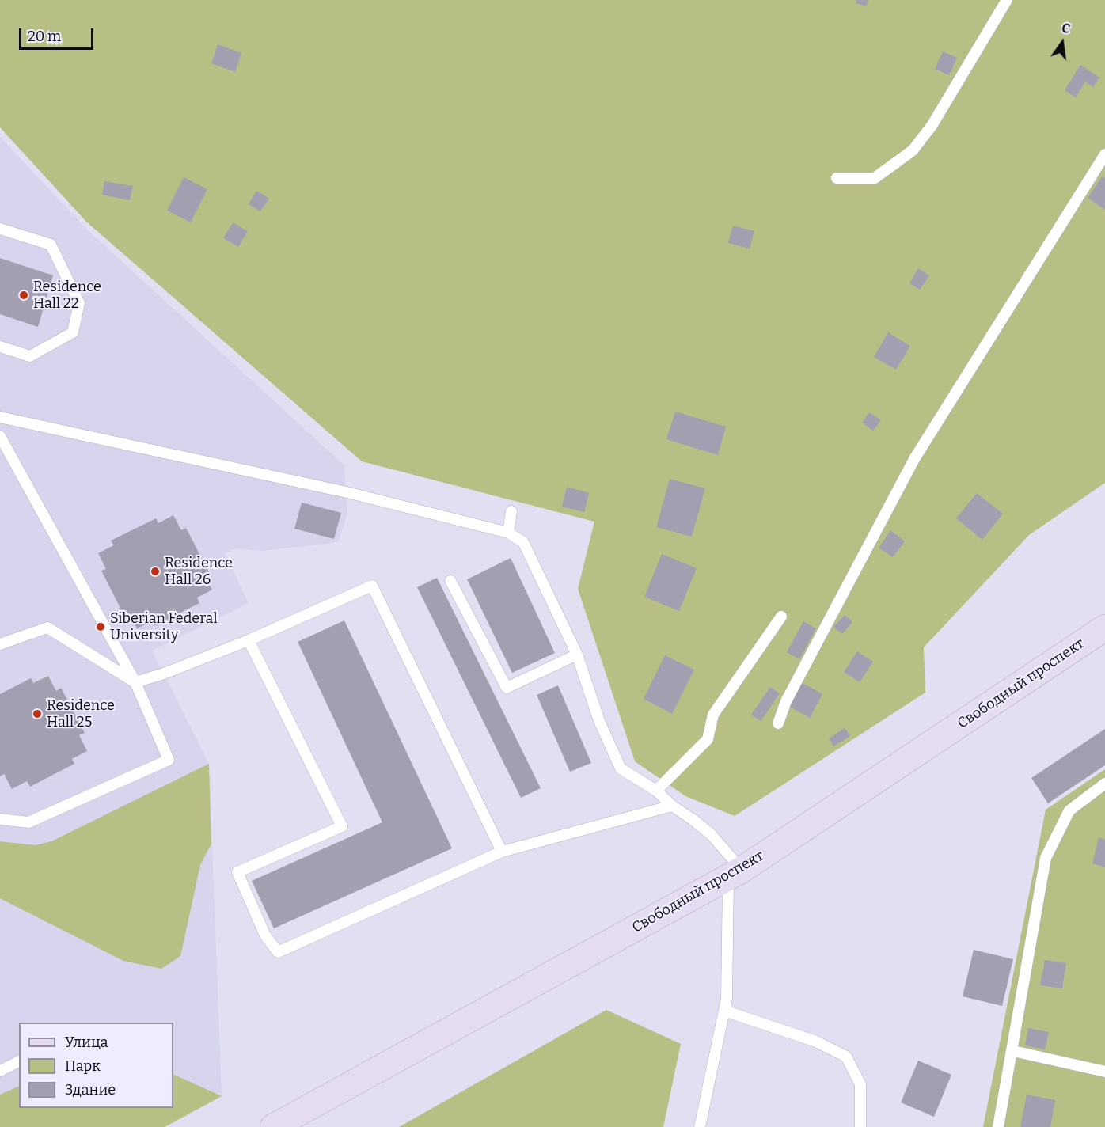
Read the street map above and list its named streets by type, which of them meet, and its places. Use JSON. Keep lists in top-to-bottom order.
{
  "streets": {
    "main road": ["Свободный проспект"]
  },
  "places": [
    "Residence Hall 22",
    "Residence Hall 26",
    "Siberian Federal University",
    "Residence Hall 25"
  ],
  "legend": ["Улица", "Парк", "Здание"],
  "scale_bar": "20 m",
  "north": "top"
}
